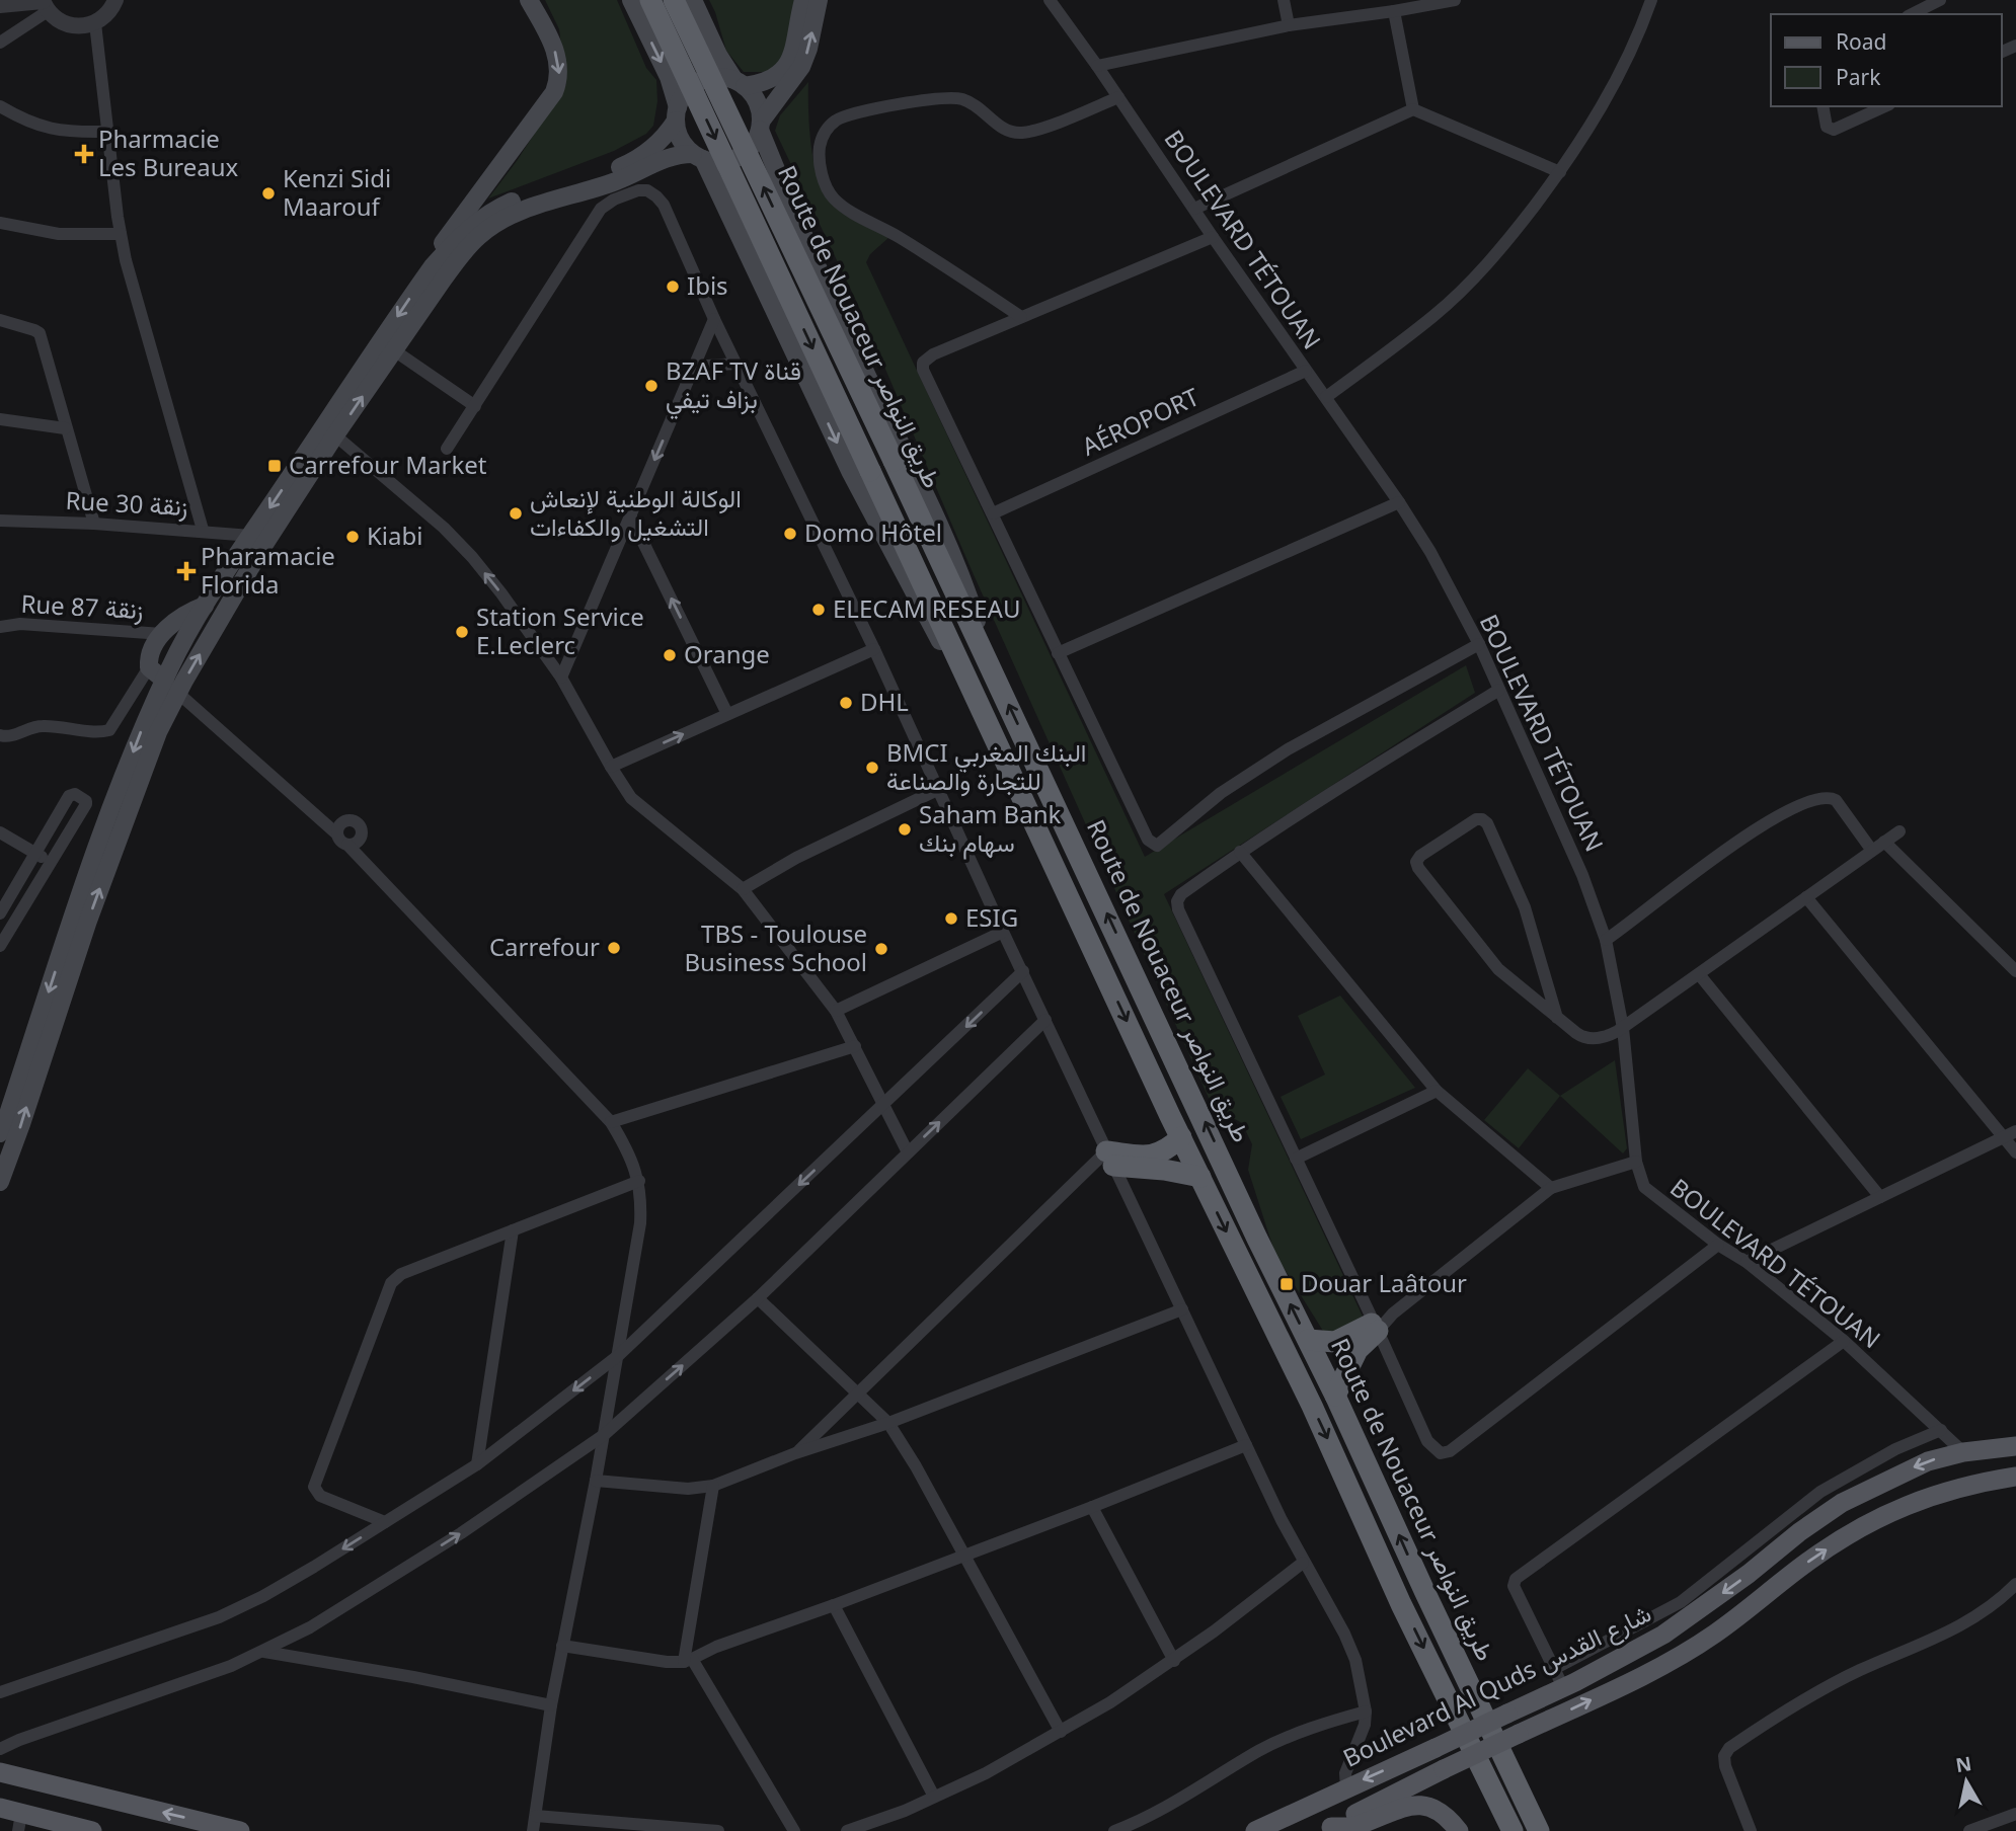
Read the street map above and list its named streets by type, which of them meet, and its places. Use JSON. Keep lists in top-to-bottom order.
{
  "streets": {
    "highway": ["Route de Nouaceur طريق النواصر"],
    "main road": ["Boulevard Al Quds شارع القدس"],
    "street": [
      "BOULEVARD TÉTOUAN",
      "AÉROPORT",
      "Rue 30 زنقة",
      "Rue 87 زنقة"
    ]
  },
  "crossings": [
    ["BOULEVARD TÉTOUAN", "AÉROPORT"],
    ["BOULEVARD TÉTOUAN", "Boulevard Al Quds شارع القدس"]
  ],
  "places": {
    "health": ["Pharmacie Les Bureaux", "Pharamacie Florida"],
    "other": [
      "Kenzi Sidi Maarouf",
      "Ibis",
      "BZAF TV قناة بزاف تيفي",
      "الوكالة الوطنية لإنعاش التشغيل والكفاءات",
      "Domo Hôtel",
      "Kiabi",
      "ELECAM RESEAU",
      "Station Service E.Leclerc",
      "Orange",
      "DHL",
      "BMCI البنك المغربي للتجارة والصناعة",
      "Saham Bank سهام بنك",
      "ESIG",
      "Carrefour",
      "TBS - Toulouse Business School"
    ],
    "transit": ["Carrefour Market", "Douar Laâtour"]
  },
  "legend": ["Road", "Park"],
  "north": "top"
}
